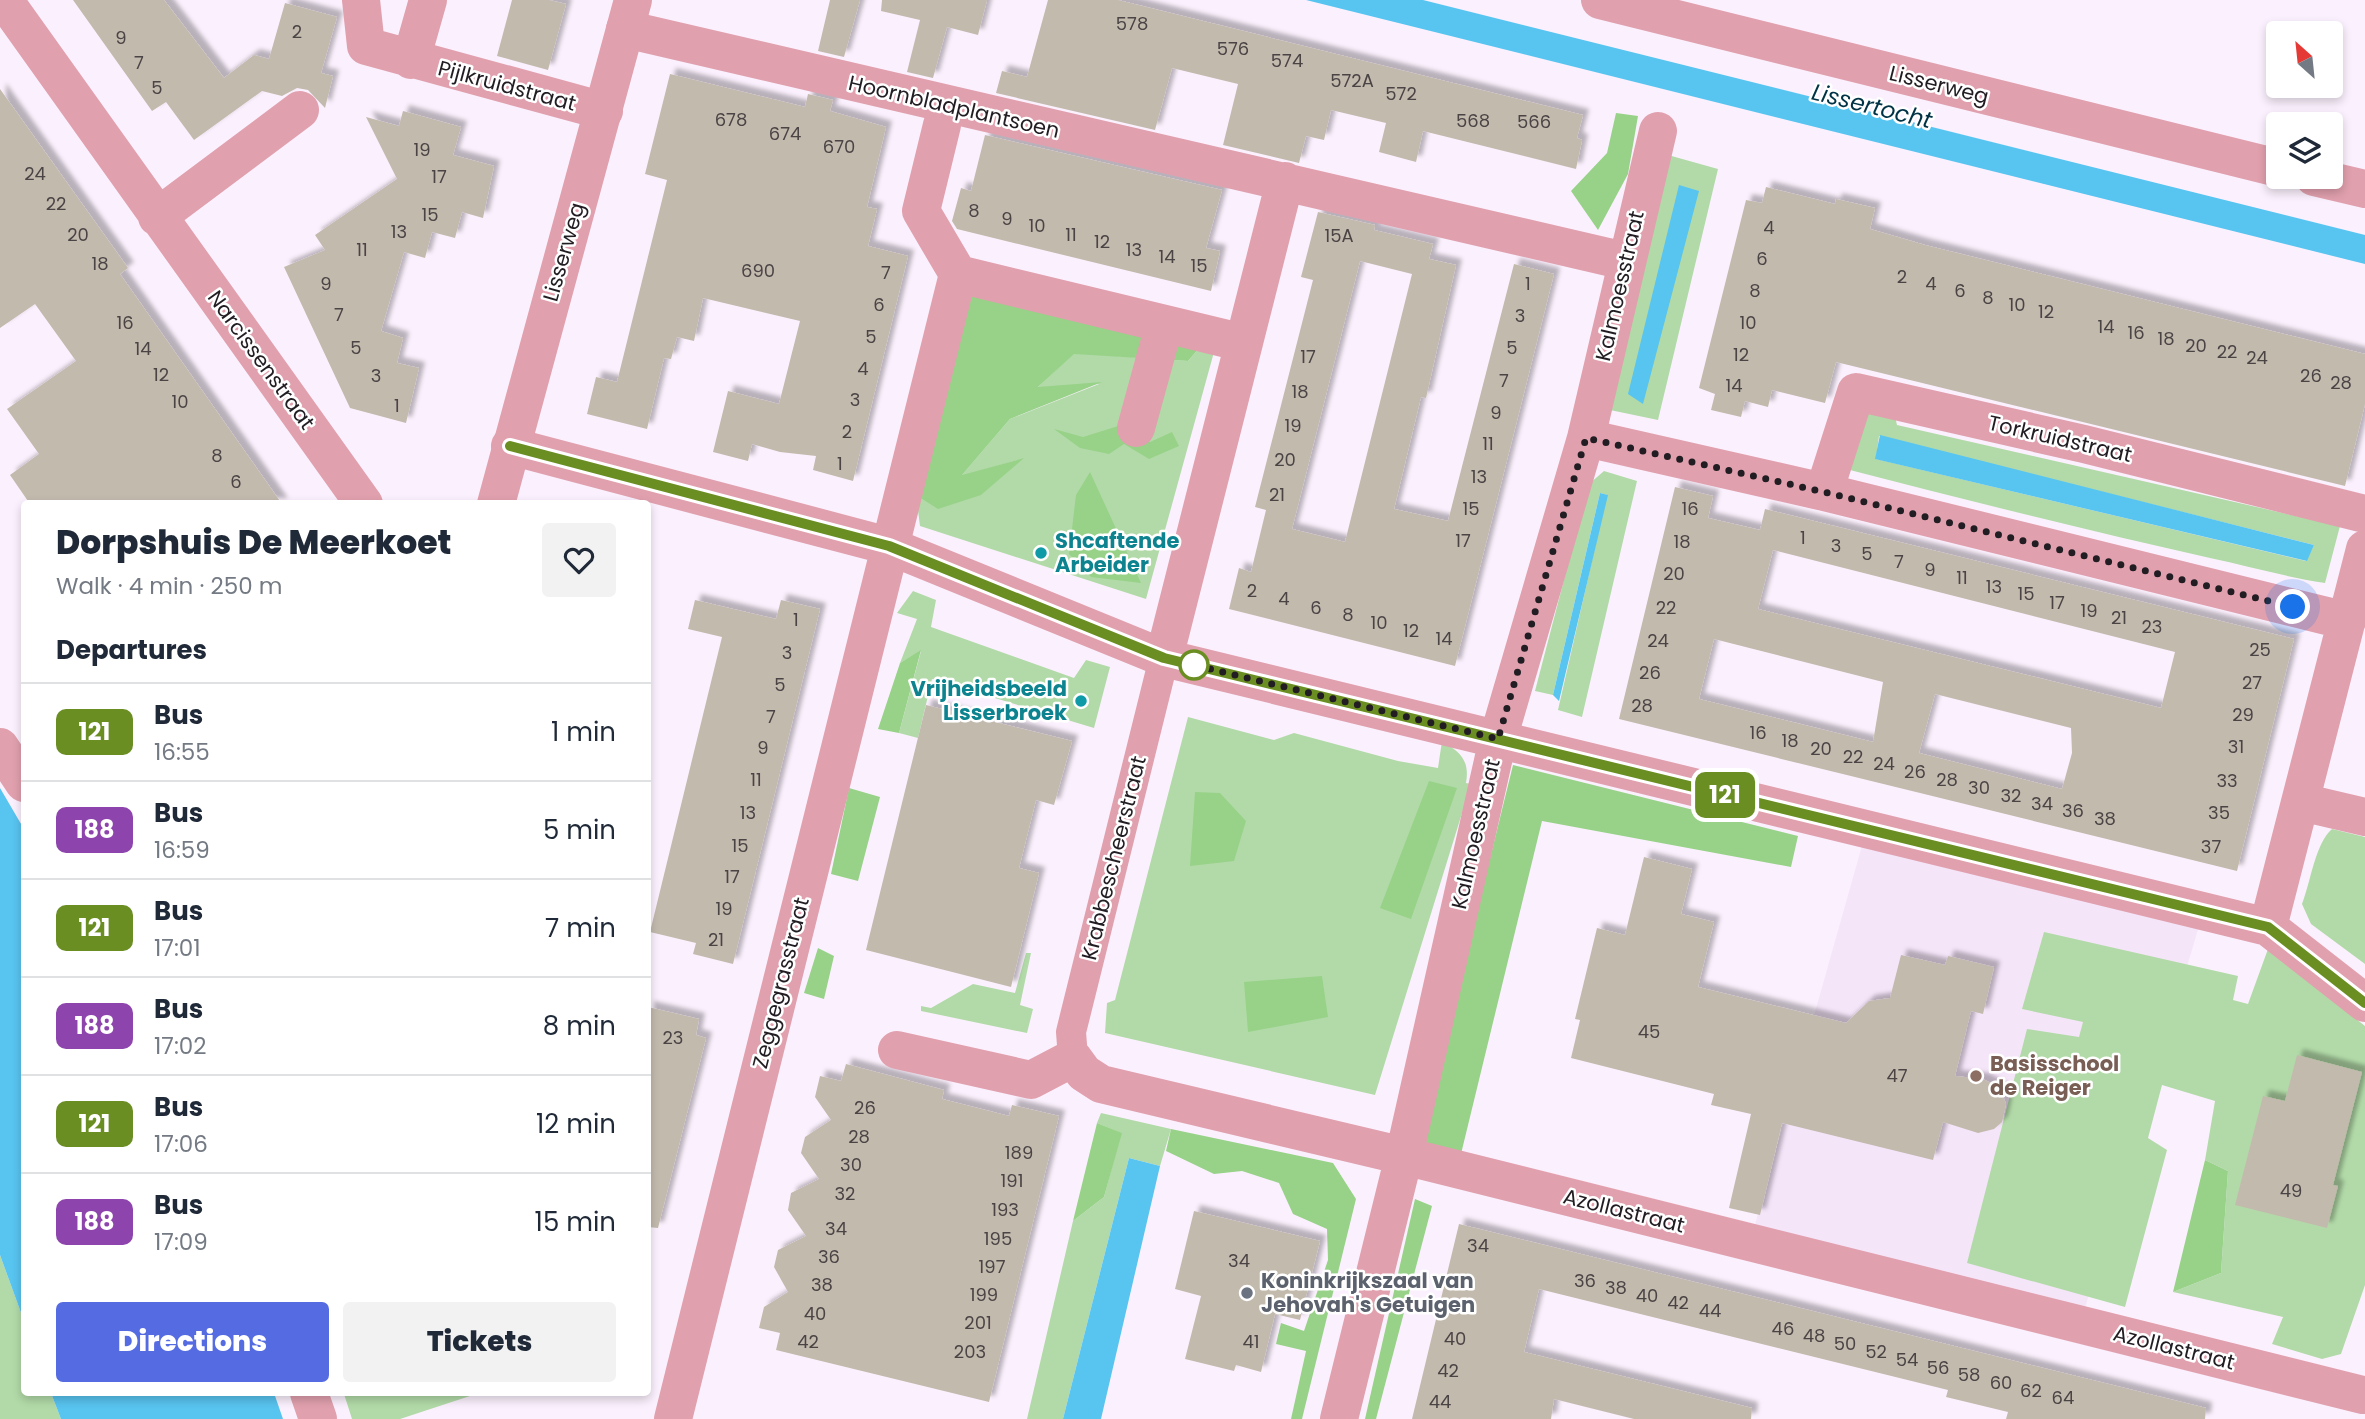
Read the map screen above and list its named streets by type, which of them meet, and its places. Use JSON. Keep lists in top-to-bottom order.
{
  "streets": {
    "street": [
      "Lisserweg",
      "Pijlkruidstraat",
      "Hoornbladplantsoen",
      "Kalmoesstraat",
      "Narcissenstraat",
      "Torkruidstraat",
      "Krabbescheerstraat",
      "Zeggegrasstraat",
      "Azollastraat"
    ]
  },
  "crossings": [
    ["Lisserweg", "Pijlkruidstraat"],
    ["Lisserweg", "Hoornbladplantsoen"],
    ["Hoornbladplantsoen", "Kalmoesstraat"],
    ["Kalmoesstraat", "Azollastraat"],
    ["Krabbescheerstraat", "Azollastraat"]
  ],
  "water": ["Lissertocht"],
  "places": [
    "Shcaftende Arbeider",
    "Vrijheidsbeeld Lisserbroek",
    "Basisschool de Reiger",
    "Koninkrijkszaal van Jehovah's Getuigen"
  ],
  "lines": ["bus line 121"],
  "house_numbers": [
    "578",
    "2",
    "9",
    "576",
    "574",
    "7",
    "572A",
    "5",
    "572",
    "678",
    "568",
    "566",
    "674",
    "670",
    "19",
    "24",
    "17",
    "22",
    "8",
    "15",
    "9",
    "10",
    "4",
    "13",
    "20",
    "11",
    "15A",
    "12",
    "11",
    "13",
    "14",
    "6",
    "18",
    "15",
    "690",
    "7",
    "2",
    "9",
    "1",
    "4",
    "8",
    "6",
    "8",
    "6",
    "10",
    "12",
    "7",
    "3",
    "16",
    "10",
    "14",
    "16",
    "5",
    "18",
    "20",
    "5",
    "5",
    "14",
    "22",
    "12",
    "17",
    "24",
    "4",
    "12",
    "3",
    "26",
    "7",
    "28",
    "14",
    "18",
    "3",
    "10",
    "1",
    "9",
    "19",
    "2",
    "11",
    "8",
    "20",
    "1",
    "13",
    "6",
    "21",
    "15",
    "16",
    "1",
    "17",
    "18",
    "3",
    "5",
    "7",
    "9",
    "20",
    "11",
    "13",
    "2",
    "15",
    "4",
    "17",
    "6",
    "22",
    "19",
    "8",
    "21",
    "1",
    "10",
    "23",
    "12",
    "14",
    "24",
    "25",
    "3",
    "26",
    "27",
    "5",
    "28",
    "29",
    "7",
    "16",
    "18",
    "31",
    "9",
    "20",
    "22",
    "24",
    "26",
    "11",
    "28",
    "33",
    "30",
    "32",
    "34",
    "36",
    "13",
    "35",
    "38",
    "15",
    "37",
    "17",
    "19",
    "21",
    "45",
    "23",
    "47",
    "26",
    "28",
    "189",
    "30",
    "191",
    "49",
    "32",
    "193",
    "34",
    "195",
    "34",
    "36",
    "34",
    "197",
    "36",
    "38",
    "38",
    "199",
    "40",
    "42",
    "44",
    "40",
    "201",
    "46",
    "48",
    "40",
    "42",
    "41",
    "50",
    "203",
    "52",
    "54",
    "56",
    "42",
    "58",
    "60",
    "62",
    "64",
    "44"
  ],
  "north": "top left",
  "page": {
    "on_map": "121",
    "heading": [
      ["Dorpshuis De Meerkoet", "Walk · 4 min · 250 m"],
      "Departures"
    ],
    "list": [
      {
        "mark": "121",
        "name": "Bus",
        "note": "16:55",
        "value": "1 min"
      },
      {
        "mark": "188",
        "name": "Bus",
        "note": "16:59",
        "value": "5 min"
      },
      {
        "mark": "121",
        "name": "Bus",
        "note": "17:01",
        "value": "7 min"
      },
      {
        "mark": "188",
        "name": "Bus",
        "note": "17:02",
        "value": "8 min"
      },
      {
        "mark": "121",
        "name": "Bus",
        "note": "17:06",
        "value": "12 min"
      },
      {
        "mark": "188",
        "name": "Bus",
        "note": "17:09",
        "value": "15 min"
      }
    ],
    "buttons": ["Directions", "Tickets"]
  }
}
